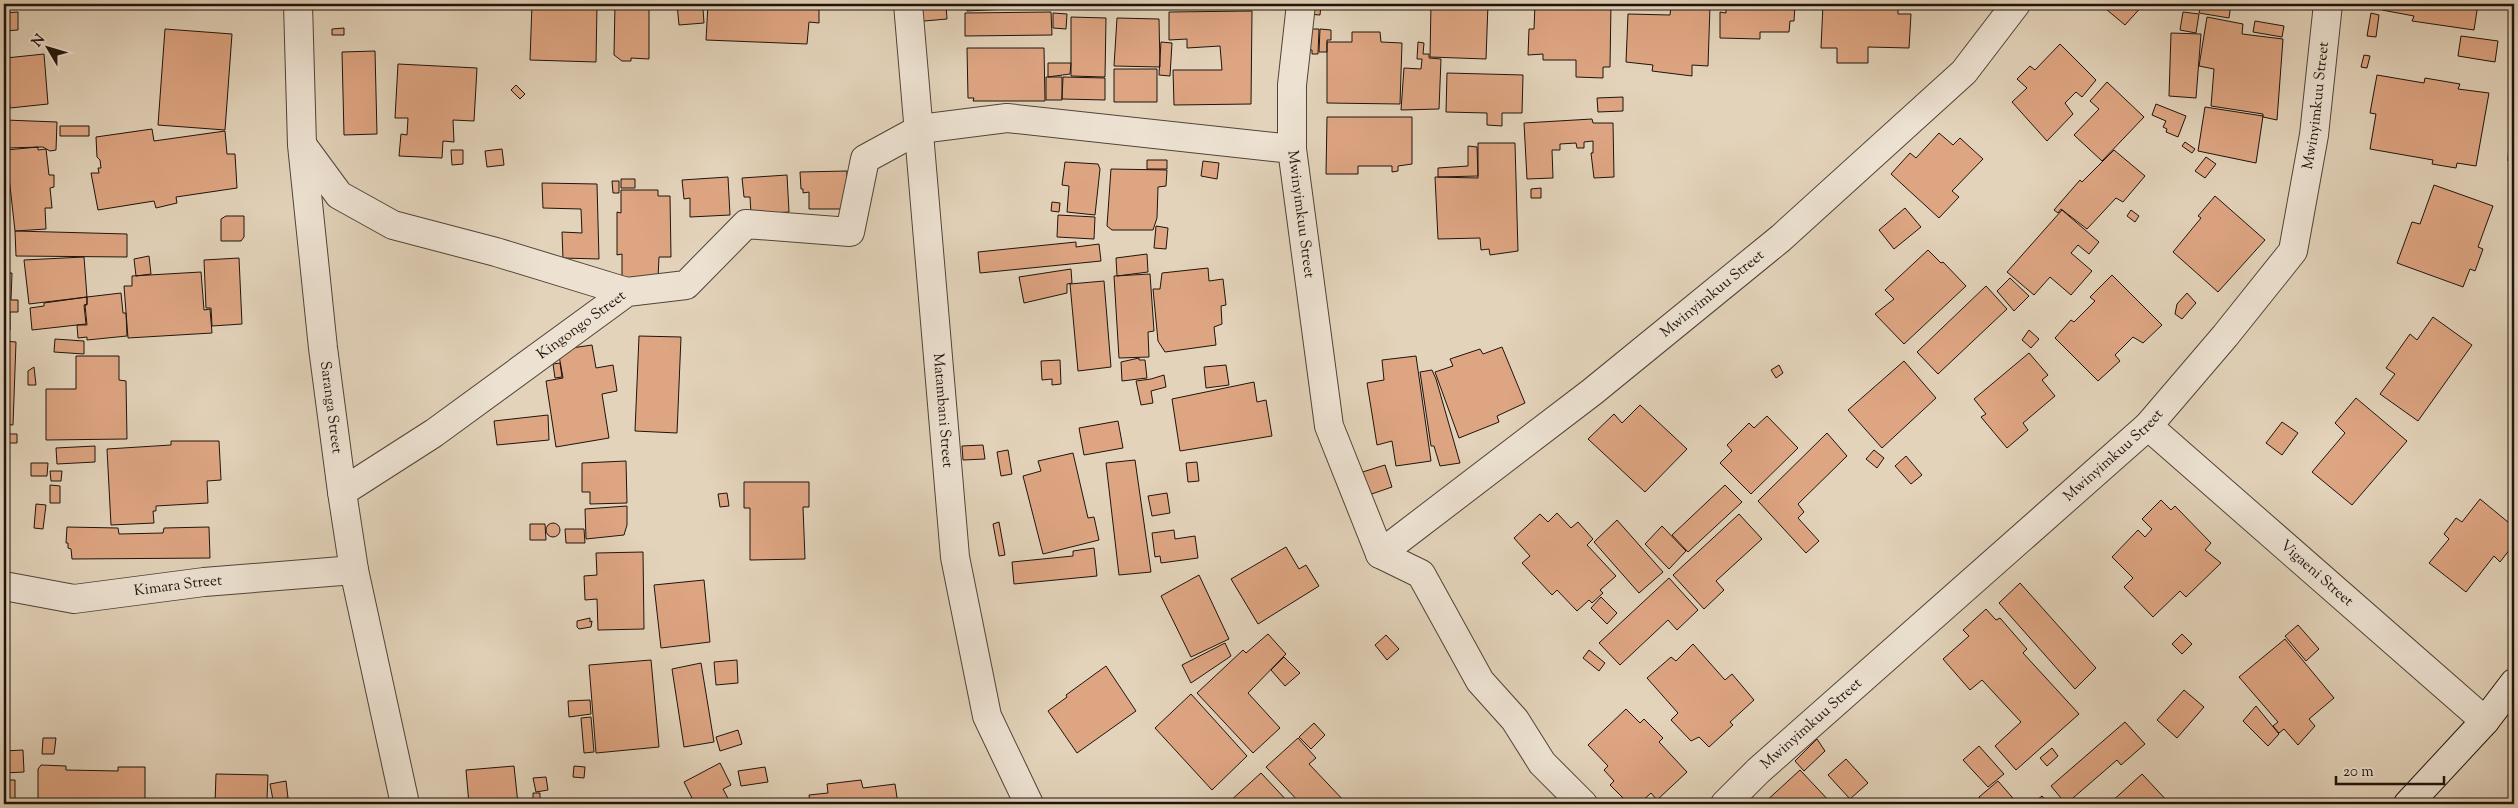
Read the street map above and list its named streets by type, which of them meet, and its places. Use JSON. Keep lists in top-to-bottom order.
{
  "streets": {
    "street": [
      "Mwinyimkuu Street",
      "Kingongo Street",
      "Saranga Street",
      "Matambani Street",
      "Vigaeni Street",
      "Kimara Street"
    ]
  },
  "crossings": [
    ["Mwinyimkuu Street", "Kingongo Street"],
    ["Mwinyimkuu Street", "Matambani Street"],
    ["Mwinyimkuu Street", "Vigaeni Street"],
    ["Kingongo Street", "Saranga Street"],
    ["Kingongo Street", "Matambani Street"],
    ["Saranga Street", "Kimara Street"]
  ],
  "scale_bar": "20 m",
  "north": "top left"
}
